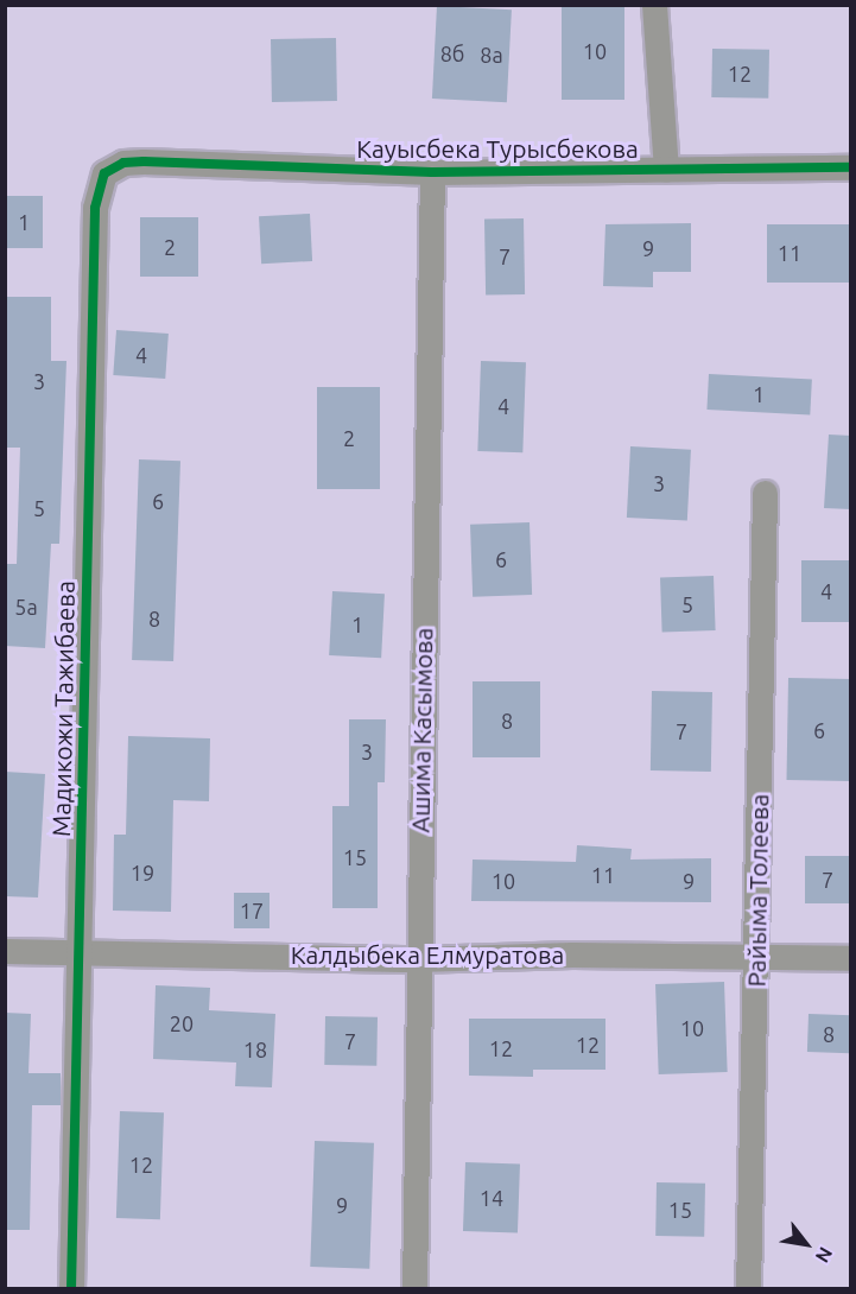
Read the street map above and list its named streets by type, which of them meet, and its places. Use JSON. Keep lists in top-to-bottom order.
{
  "streets": {
    "street": [
      "Кауысбека Турысбекова",
      "Мадикожи Тажибаева",
      "Ашима Касымова",
      "Райыма Толеева",
      "Калдыбека Елмуратова"
    ]
  },
  "crossings": [
    ["Кауысбека Турысбекова", "Мадикожи Тажибаева"],
    ["Кауысбека Турысбекова", "Ашима Касымова"],
    ["Мадикожи Тажибаева", "Калдыбека Елмуратова"],
    ["Ашима Касымова", "Калдыбека Елмуратова"],
    ["Райыма Толеева", "Калдыбека Елмуратова"]
  ],
  "house_numbers": [
    "10",
    "8б",
    "8а",
    "12",
    "1",
    "2",
    "9",
    "11",
    "7",
    "4",
    "3",
    "1",
    "4",
    "2",
    "3",
    "6",
    "5",
    "6",
    "4",
    "5",
    "5а",
    "8",
    "1",
    "8",
    "6",
    "7",
    "3",
    "15",
    "19",
    "11",
    "7",
    "10",
    "9",
    "17",
    "20",
    "10",
    "8",
    "7",
    "12",
    "12",
    "18",
    "12",
    "14",
    "9",
    "15"
  ],
  "north": "bottom right"
}
